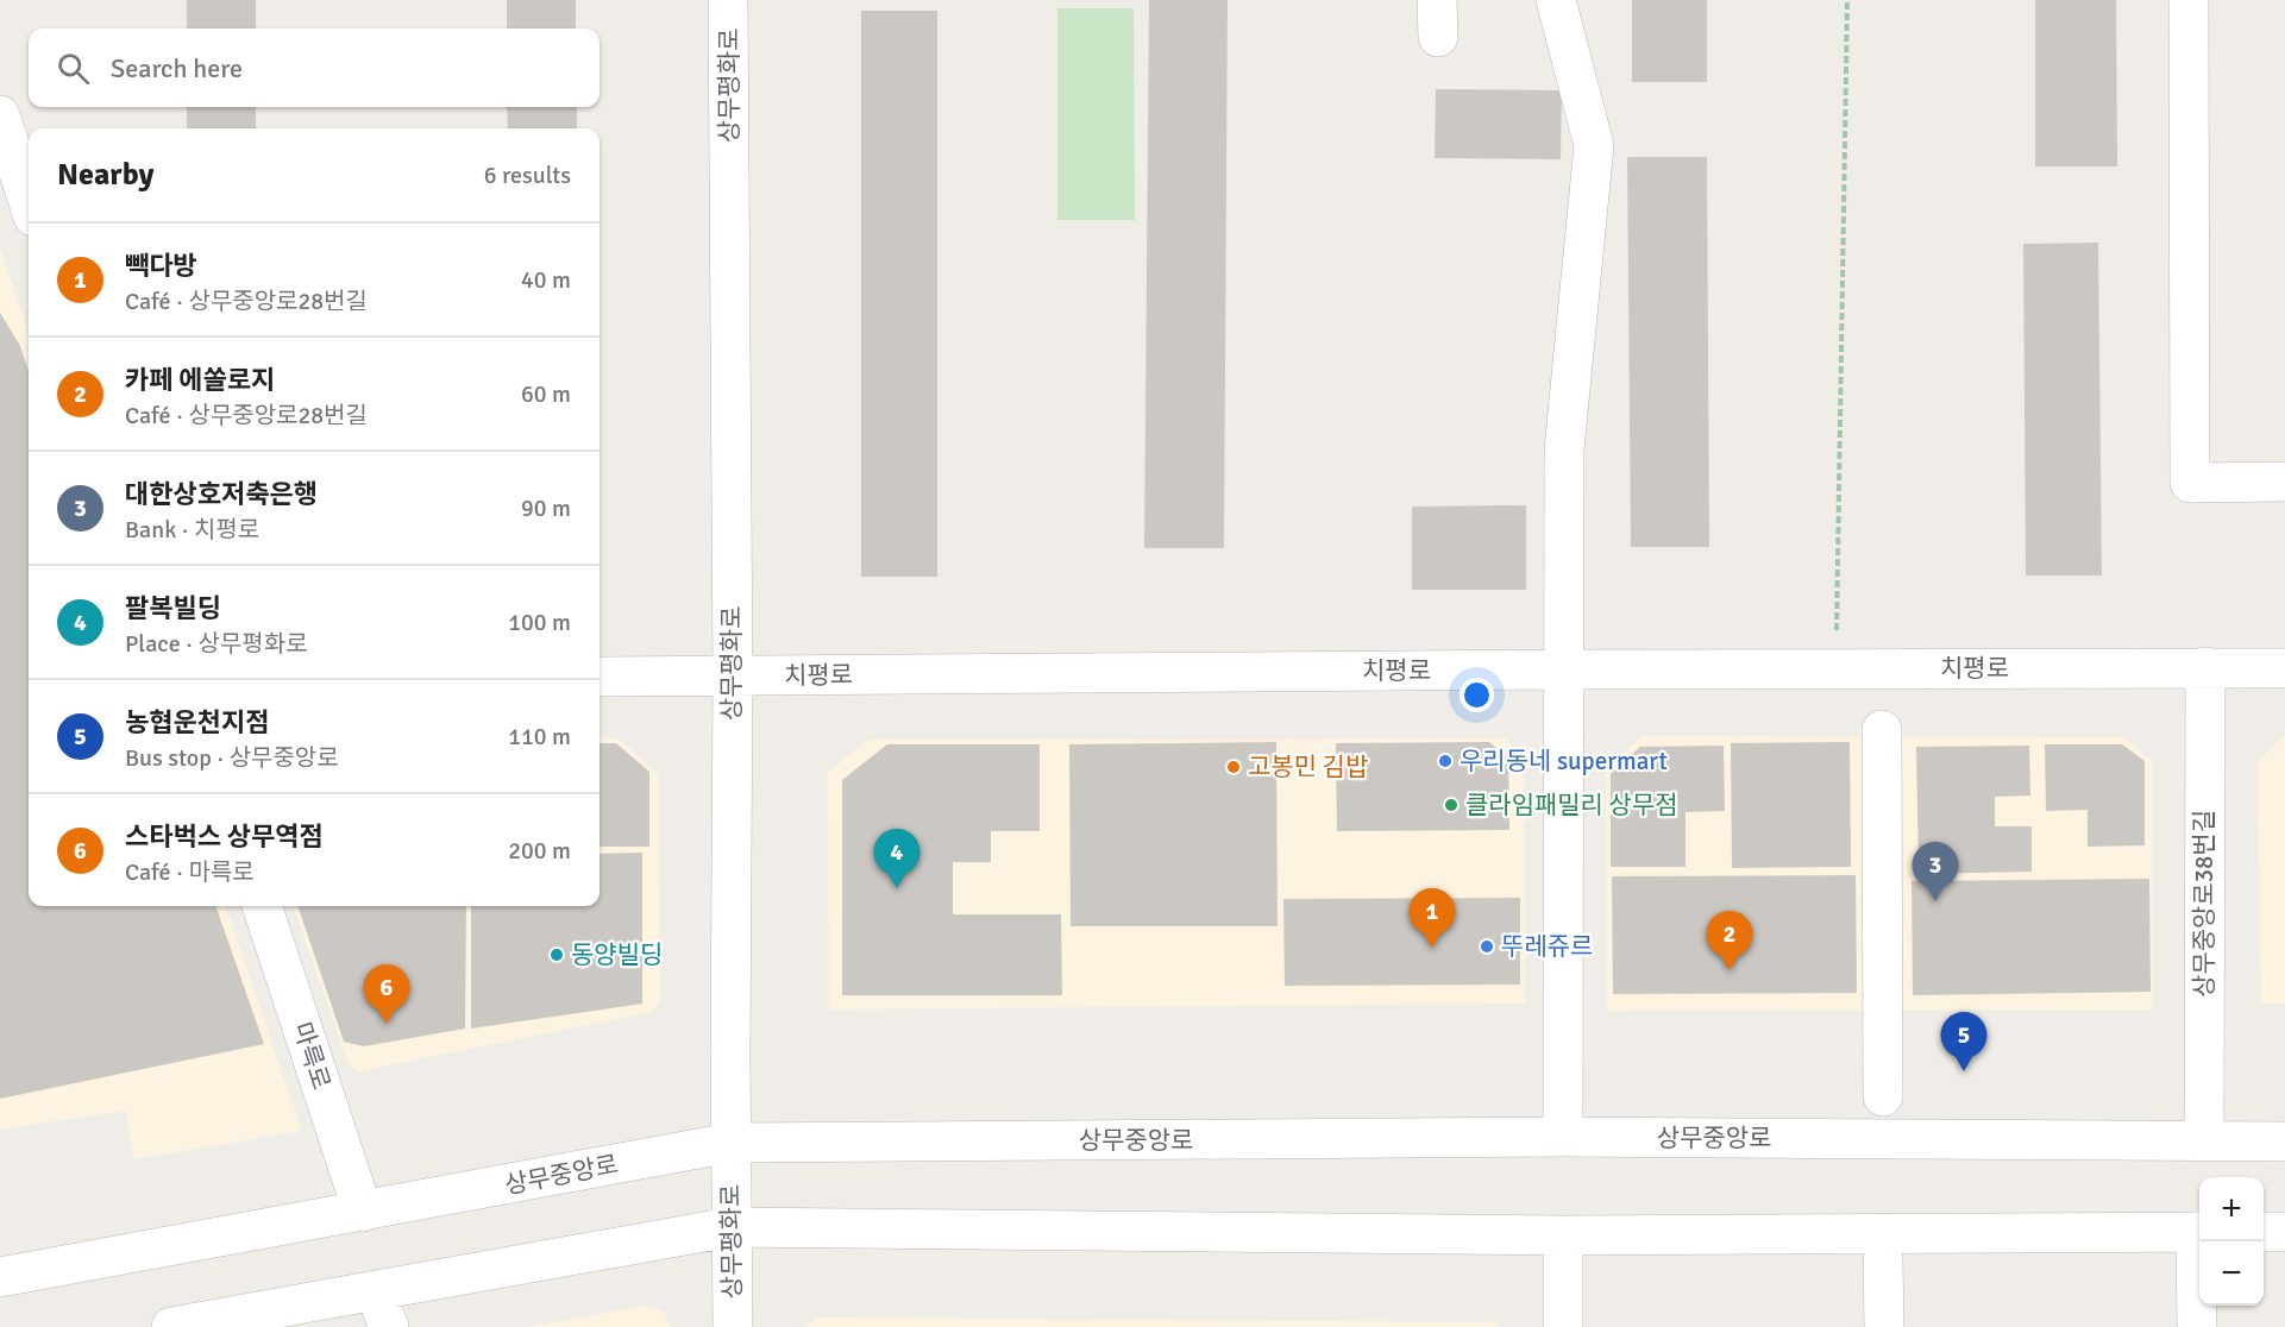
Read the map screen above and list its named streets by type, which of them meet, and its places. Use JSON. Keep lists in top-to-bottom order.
{
  "streets": {
    "street": [
      "상무평화로",
      "치평로",
      "상무중앙로38번길",
      "마륵로",
      "상무중앙로"
    ]
  },
  "crossings": [
    ["상무평화로", "치평로"],
    ["상무평화로", "상무중앙로"],
    ["치평로", "상무중앙로38번길"],
    ["상무중앙로38번길", "상무중앙로"],
    ["마륵로", "상무중앙로"]
  ],
  "places": [
    "우리동네 supermart",
    "고봉민 김밥",
    "클라임패밀리 상무점",
    "뚜레쥬르",
    "동양빌딩"
  ],
  "page": {
    "search": "Search here",
    "heading": ["Nearby", "6 results"],
    "list": [
      {
        "mark": "1",
        "name": "빽다방",
        "note": "Café · 상무중앙로28번길",
        "value": "40 m"
      },
      {
        "mark": "2",
        "name": "카페 에쏠로지",
        "note": "Café · 상무중앙로28번길",
        "value": "60 m"
      },
      {
        "mark": "3",
        "name": "대한상호저축은행",
        "note": "Bank · 치평로",
        "value": "90 m"
      },
      {
        "mark": "4",
        "name": "팔복빌딩",
        "note": "Place · 상무평화로",
        "value": "100 m"
      },
      {
        "mark": "5",
        "name": "농협운천지점",
        "note": "Bus stop · 상무중앙로",
        "value": "110 m"
      },
      {
        "mark": "6",
        "name": "스타벅스 상무역점",
        "note": "Café · 마륵로",
        "value": "200 m"
      }
    ],
    "pins": [
      "4",
      "3",
      "1",
      "2",
      "6",
      "5"
    ],
    "map_buttons": ["+", "−"]
  }
}
